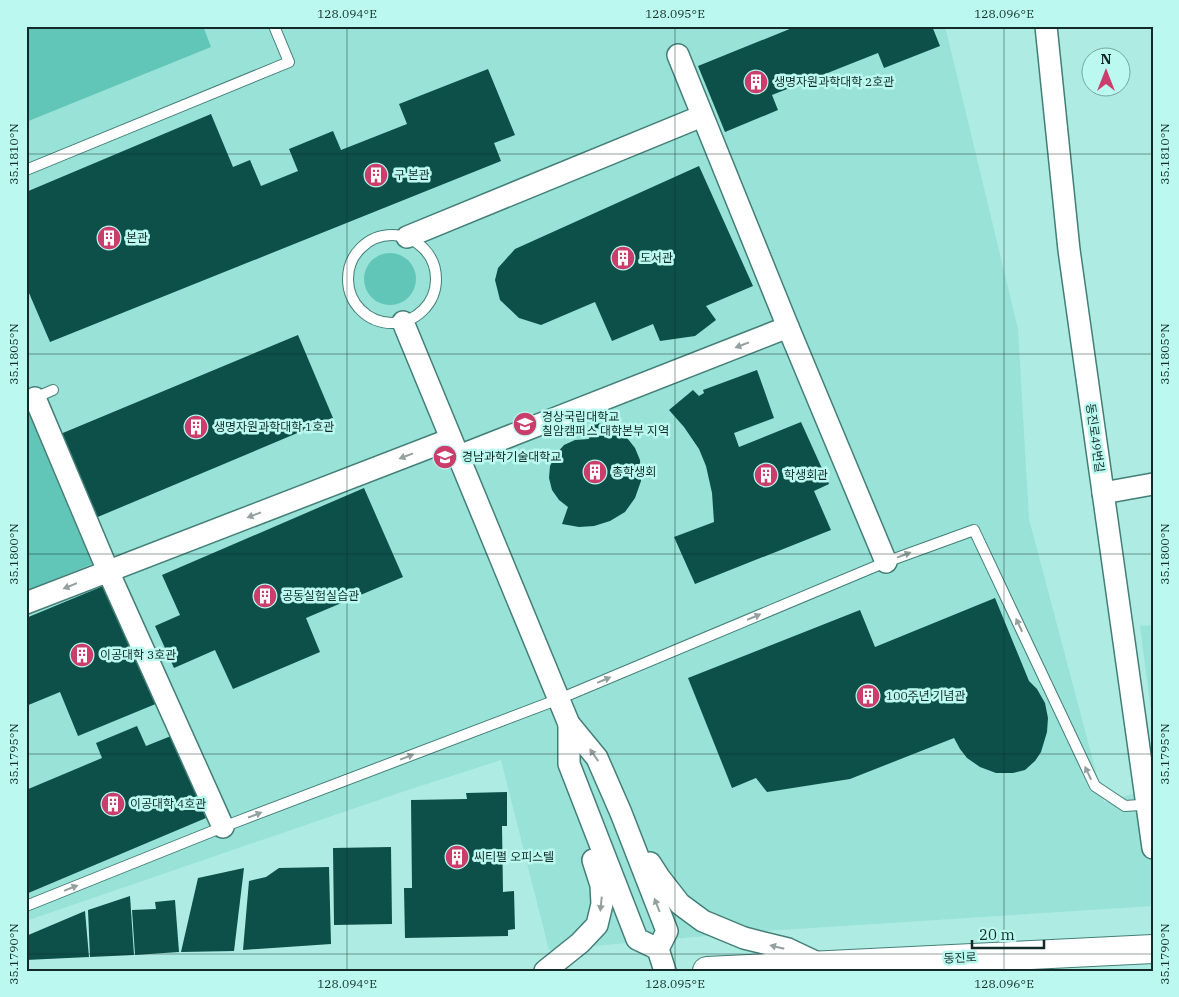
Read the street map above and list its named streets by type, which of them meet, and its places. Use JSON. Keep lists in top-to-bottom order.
{
  "streets": {
    "street": ["동진로49번길", "동진로"]
  },
  "places": {
    "building": [
      "생명자원과학대학 2호관",
      "구 본관",
      "본관",
      "도서관",
      "생명자원과학대학 1호관",
      "총학생회",
      "학생회관",
      "공동실험실습관",
      "이공대학 3호관",
      "100주년 기념관",
      "이공대학 4호관",
      "씨티펄 오피스텔"
    ],
    "school or university": ["경상국립대학교 칠암캠퍼스 대학본부 지역", "경남과학기술대학교"]
  },
  "scale_bar": "20 m",
  "north": "top",
  "coordinates": [
    "128.094°E",
    "128.095°E",
    "128.096°E",
    "35.1810°N",
    "35.1805°N",
    "35.1800°N",
    "35.1795°N",
    "35.1790°N"
  ]
}
